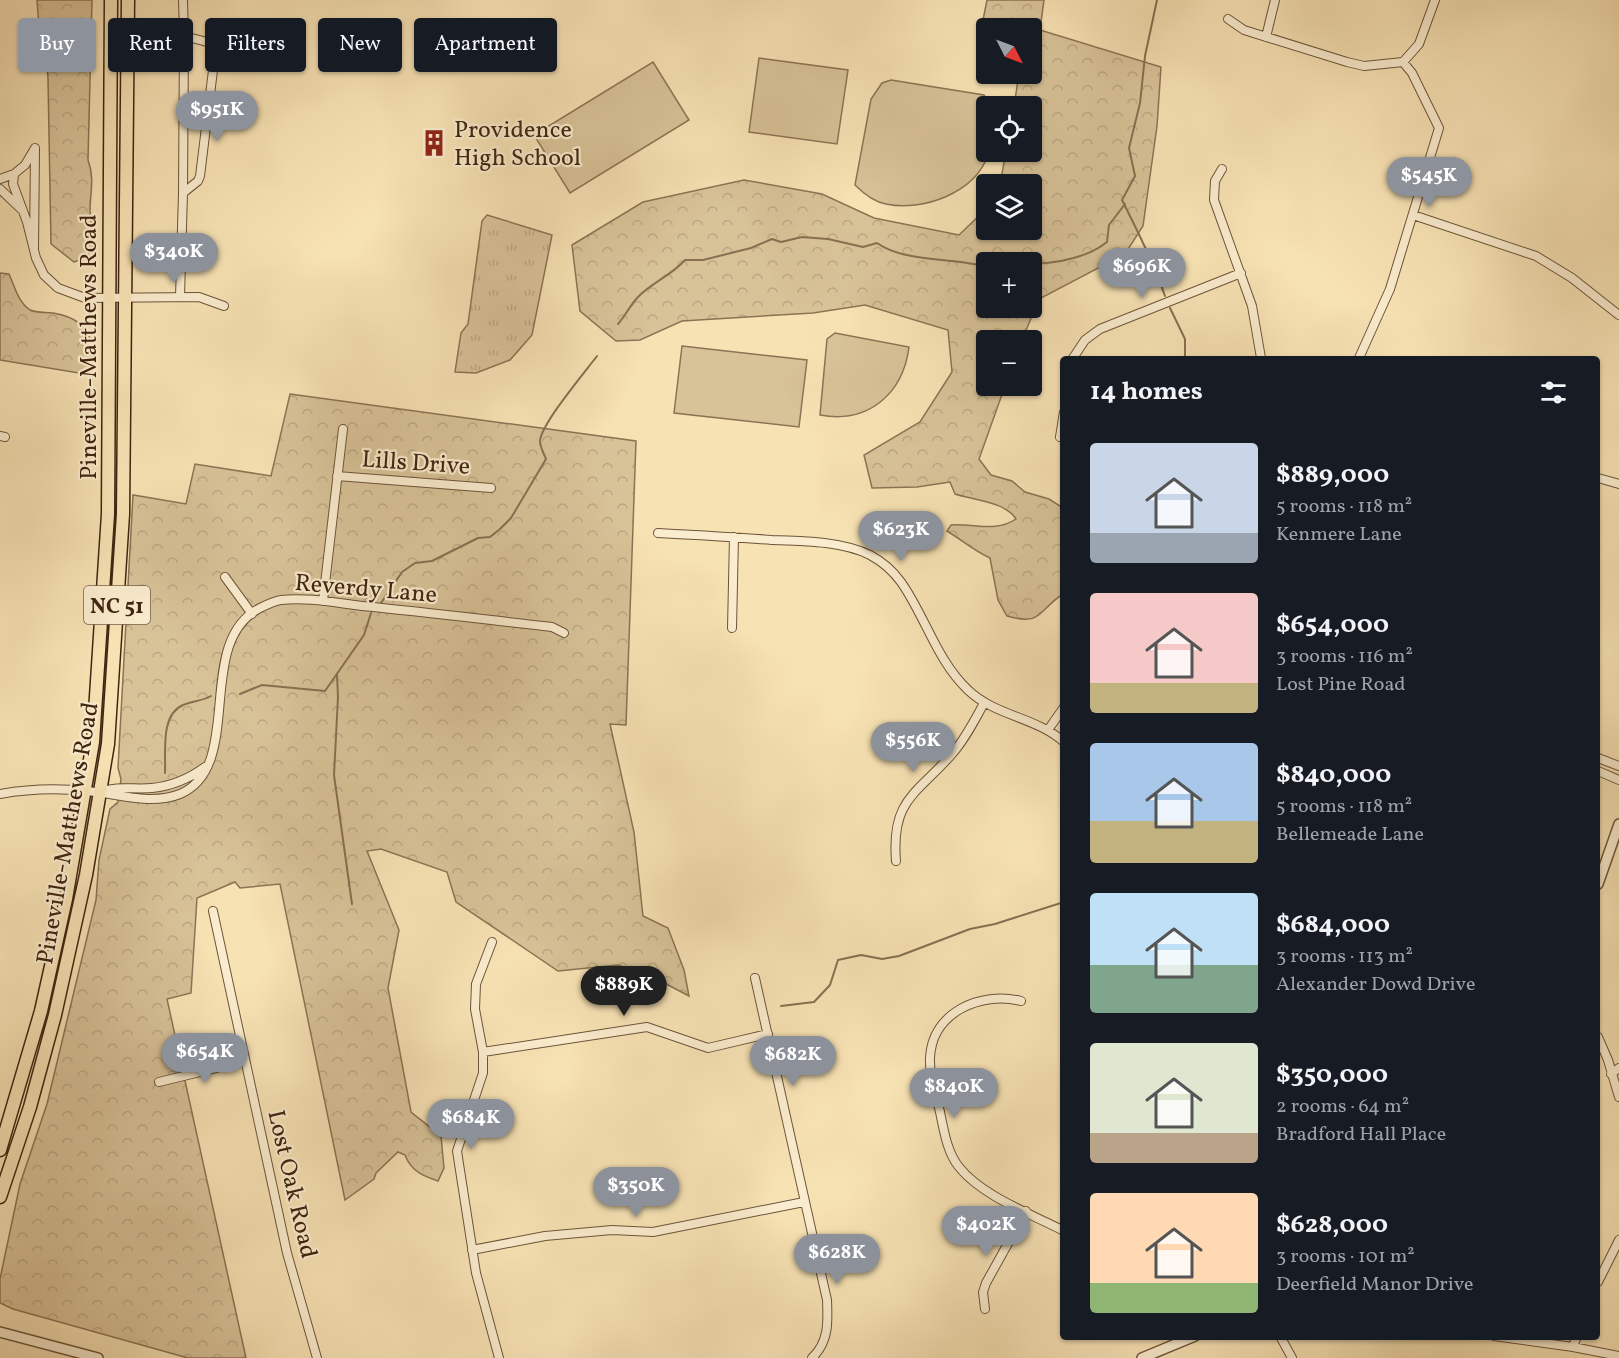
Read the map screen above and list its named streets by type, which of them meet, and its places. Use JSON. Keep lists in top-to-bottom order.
{
  "streets": {
    "main road": ["Pineville-Matthews Road", "NC 51"],
    "street": ["Lills Drive", "Reverdy Lane", "Lost Oak Road"]
  },
  "crossings": [
    ["Pineville-Matthews Road", "Reverdy Lane"]
  ],
  "places": {
    "building": ["Providence High School"]
  },
  "north": "bottom right",
  "page": {
    "map_buttons": ["+", "−"],
    "chip": [
      "Buy",
      "Rent",
      "Filters",
      "New",
      "Apartment"
    ],
    "price": [
      "$951K",
      "$545K",
      "$340K",
      "$696K",
      "$623K",
      "$556K",
      "$889K",
      "$654K",
      "$682K",
      "$840K",
      "$684K",
      "$350K",
      "$402K",
      "$628K"
    ],
    "heading": "14 homes",
    "list": [
      {
        "name": "$889,000",
        "note": "5 rooms · 118 m² · Kenmere Lane"
      },
      {
        "name": "$654,000",
        "note": "3 rooms · 116 m² · Lost Pine Road"
      },
      {
        "name": "$840,000",
        "note": "5 rooms · 118 m² · Bellemeade Lane"
      },
      {
        "name": "$684,000",
        "note": "3 rooms · 113 m² · Alexander Dowd Drive"
      },
      {
        "name": "$350,000",
        "note": "2 rooms · 64 m² · Bradford Hall Place"
      },
      {
        "name": "$628,000",
        "note": "3 rooms · 101 m² · Deerfield Manor Drive"
      }
    ]
  }
}
